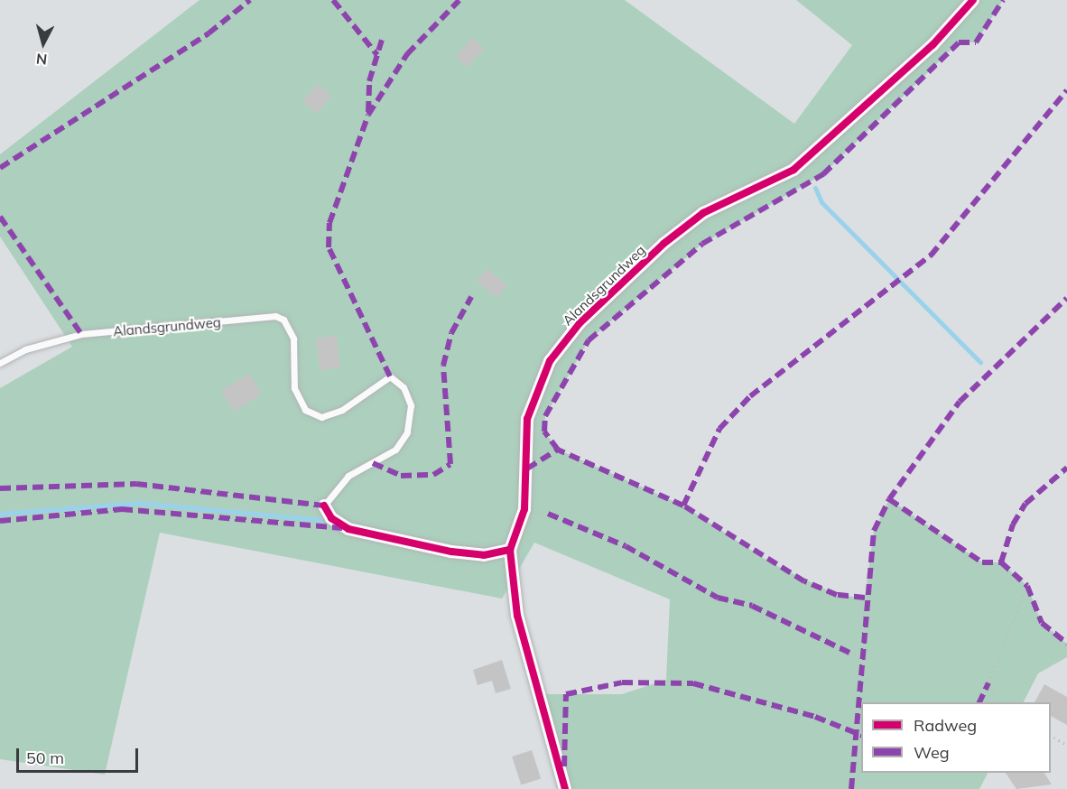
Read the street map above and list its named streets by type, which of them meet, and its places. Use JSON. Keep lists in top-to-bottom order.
{
  "streets": {
    "street": ["Alandsgrundweg"]
  },
  "legend": ["Radweg", "Weg"],
  "scale_bar": "50 m",
  "north": "bottom"
}
